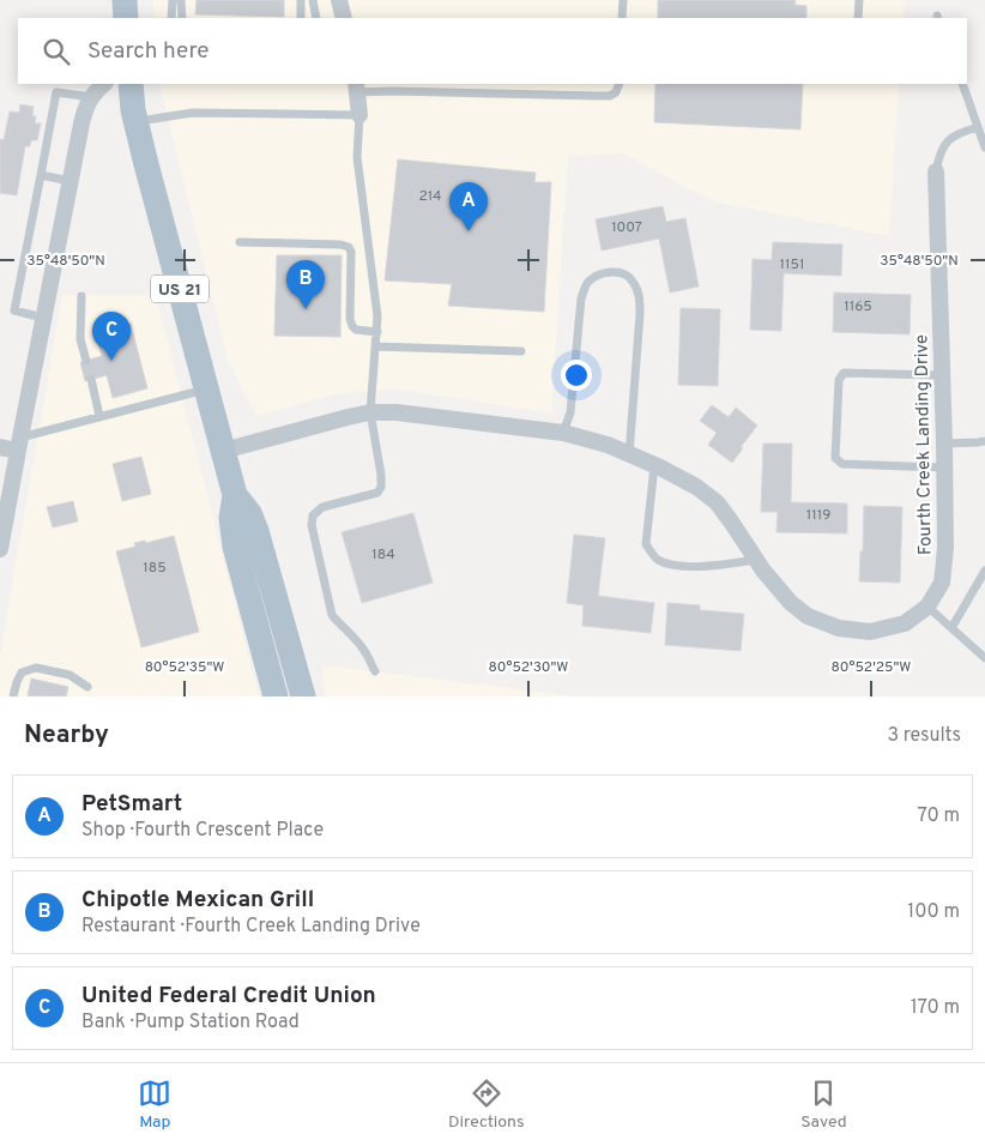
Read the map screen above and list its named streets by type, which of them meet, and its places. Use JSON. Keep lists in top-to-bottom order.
{
  "streets": {
    "main road": ["US 21"],
    "street": ["Fourth Creek Landing Drive"]
  },
  "crossings": [
    ["US 21", "Fourth Creek Landing Drive"]
  ],
  "house_numbers": [
    "214",
    "1007",
    "1151",
    "1165",
    "1119",
    "184",
    "185"
  ],
  "page": {
    "search": "Search here",
    "pins": ["A", "B", "C"],
    "heading": ["Nearby", "3 results"],
    "list": [
      {
        "mark": "A",
        "name": "PetSmart",
        "note": "Shop · Fourth Crescent Place",
        "value": "70 m"
      },
      {
        "mark": "B",
        "name": "Chipotle Mexican Grill",
        "note": "Restaurant · Fourth Creek Landing Drive",
        "value": "100 m"
      },
      {
        "mark": "C",
        "name": "United Federal Credit Union",
        "note": "Bank · Pump Station Road",
        "value": "170 m"
      }
    ],
    "nav": ["Map", "Directions", "Saved"]
  },
  "coordinates": [
    "35°48'50\"N",
    "80°52'35\"W",
    "80°52'30\"W",
    "80°52'25\"W"
  ]
}
